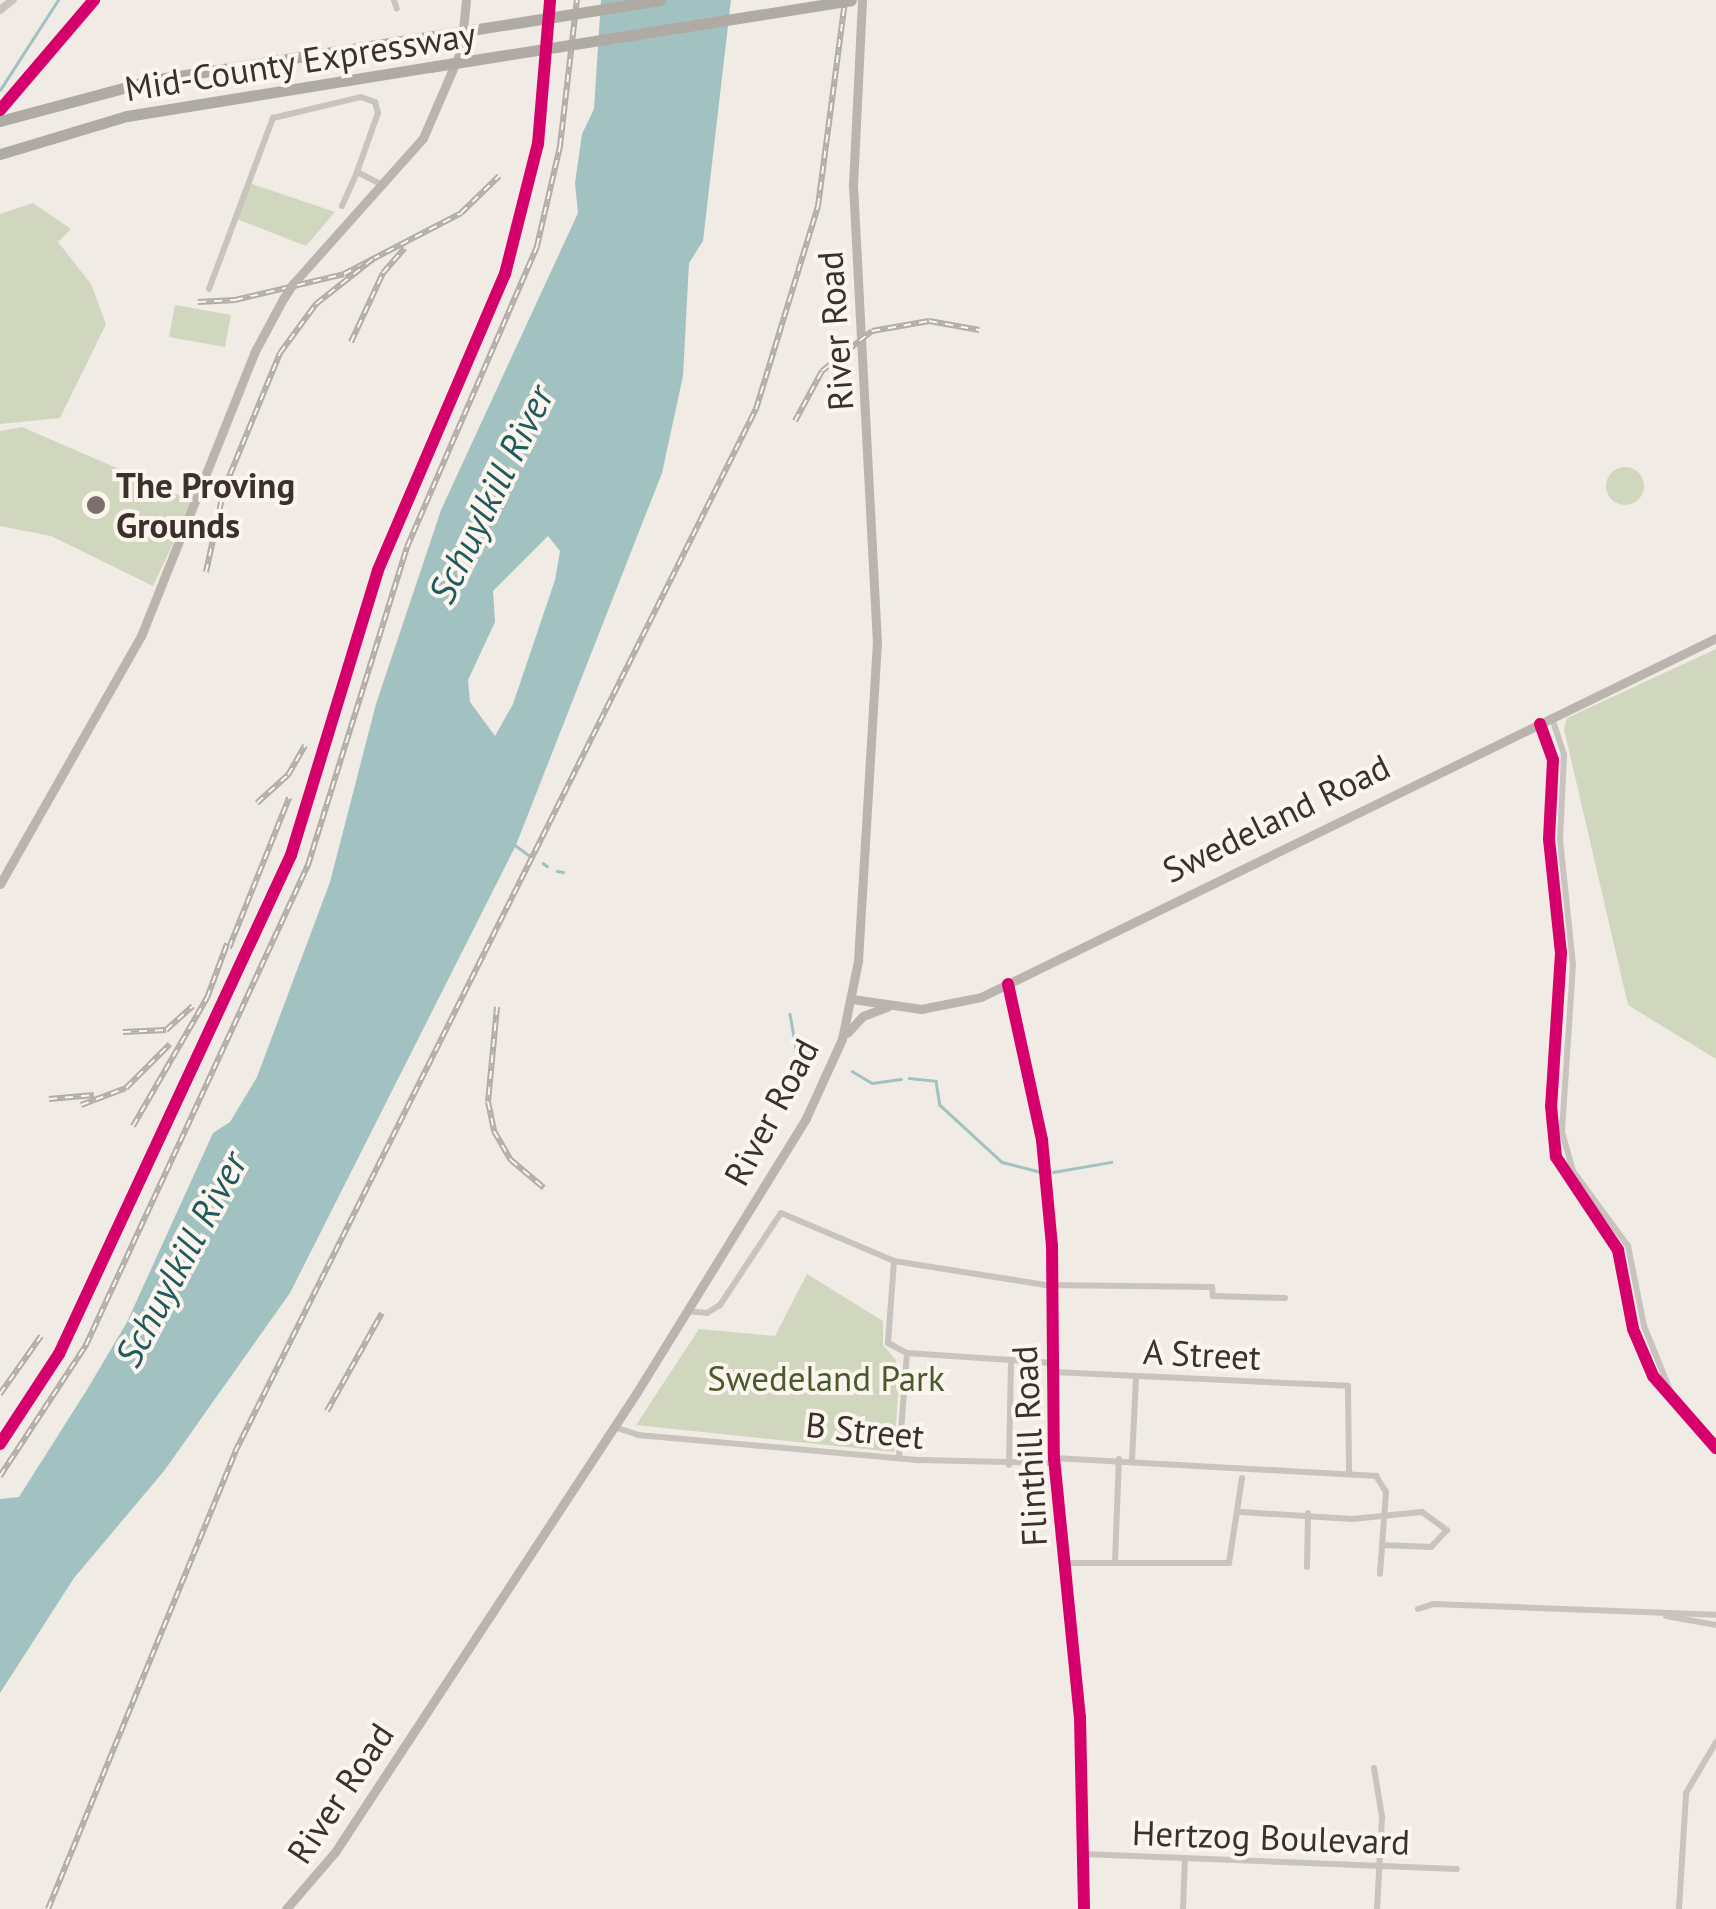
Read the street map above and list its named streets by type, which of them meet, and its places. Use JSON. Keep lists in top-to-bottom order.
{
  "streets": {
    "highway": ["Mid-County Expressway"],
    "main road": ["River Road", "Swedeland Road"],
    "street": [
      "A Street",
      "B Street",
      "Flinthill Road",
      "Hertzog Boulevard"
    ]
  },
  "crossings": [
    ["River Road", "Swedeland Road"],
    ["River Road", "B Street"],
    ["Swedeland Road", "Flinthill Road"],
    ["A Street", "B Street"],
    ["A Street", "Flinthill Road"],
    ["B Street", "Flinthill Road"],
    ["Flinthill Road", "Hertzog Boulevard"]
  ],
  "water": ["Schuylkill River"],
  "parks": ["Swedeland Park"],
  "places": ["The Proving Grounds"]
}
